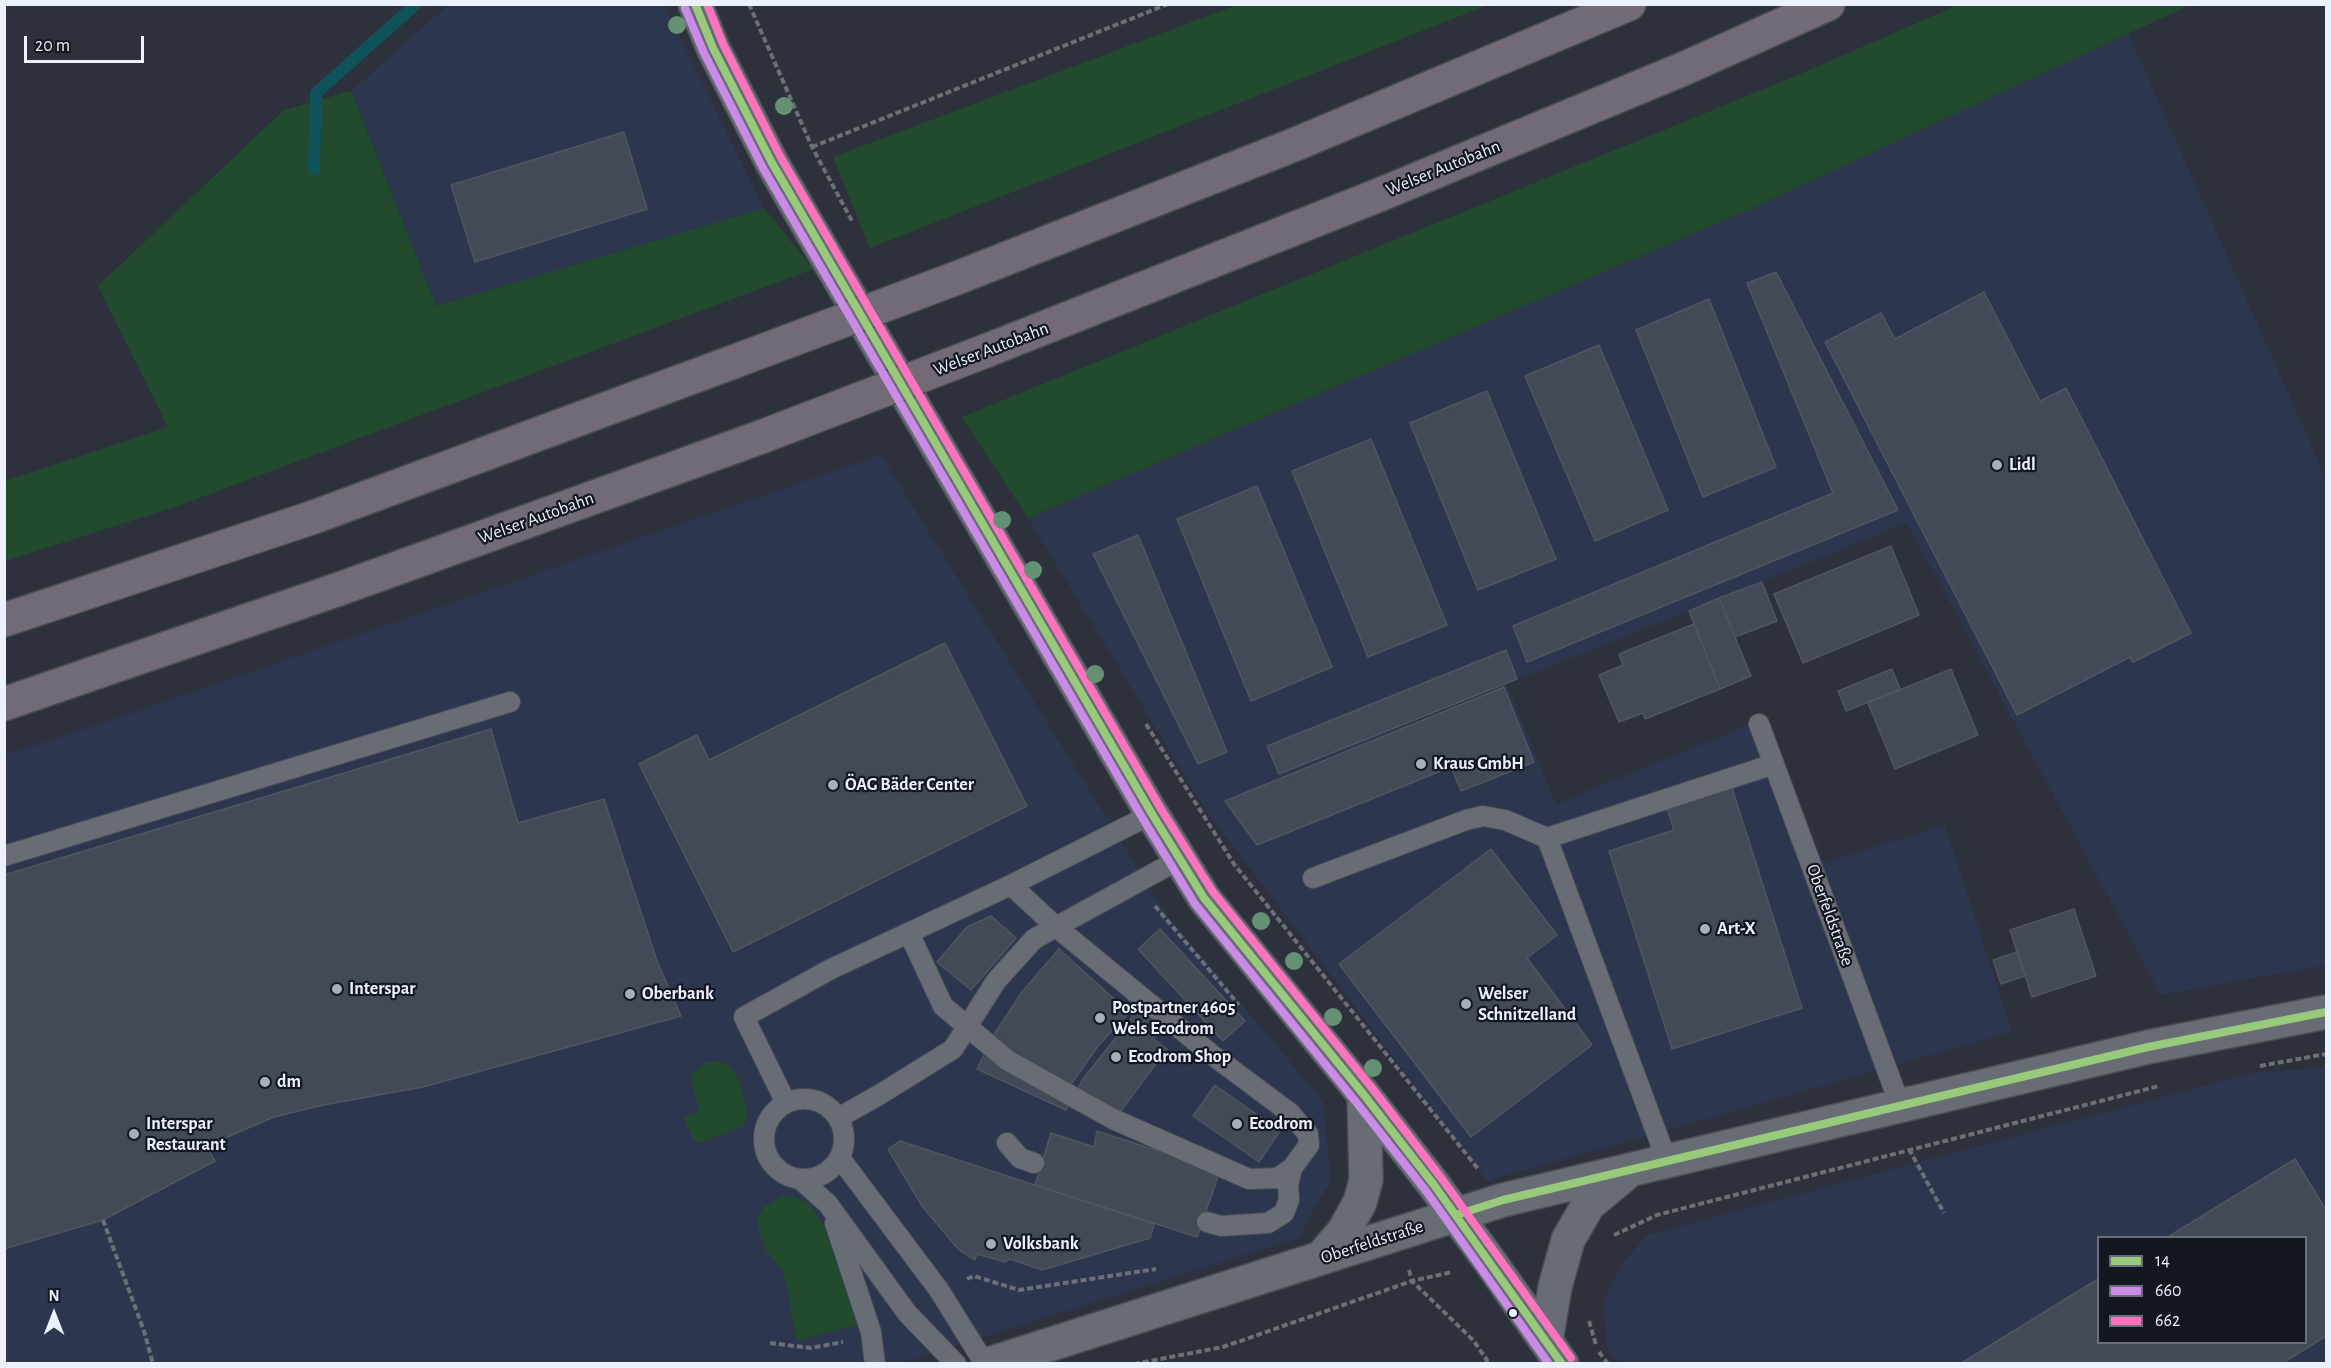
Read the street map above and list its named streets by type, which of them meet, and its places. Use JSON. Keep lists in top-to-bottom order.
{
  "streets": {
    "highway": ["Welser Autobahn"],
    "main road": ["Oberfeldstraße"]
  },
  "places": [
    "Lidl",
    "Kraus GmbH",
    "ÖAG Bäder Center",
    "Art-X",
    "Interspar",
    "Oberbank",
    "Welser Schnitzelland",
    "Postpartner 4605 Wels Ecodrom",
    "Ecodrom Shop",
    "dm",
    "Ecodrom",
    "Interspar Restaurant",
    "Volksbank"
  ],
  "lines": ["transit line 14", "transit line 662", "transit line 660"],
  "legend": ["14", "660", "662"],
  "scale_bar": "20 m",
  "north": "top"
}
